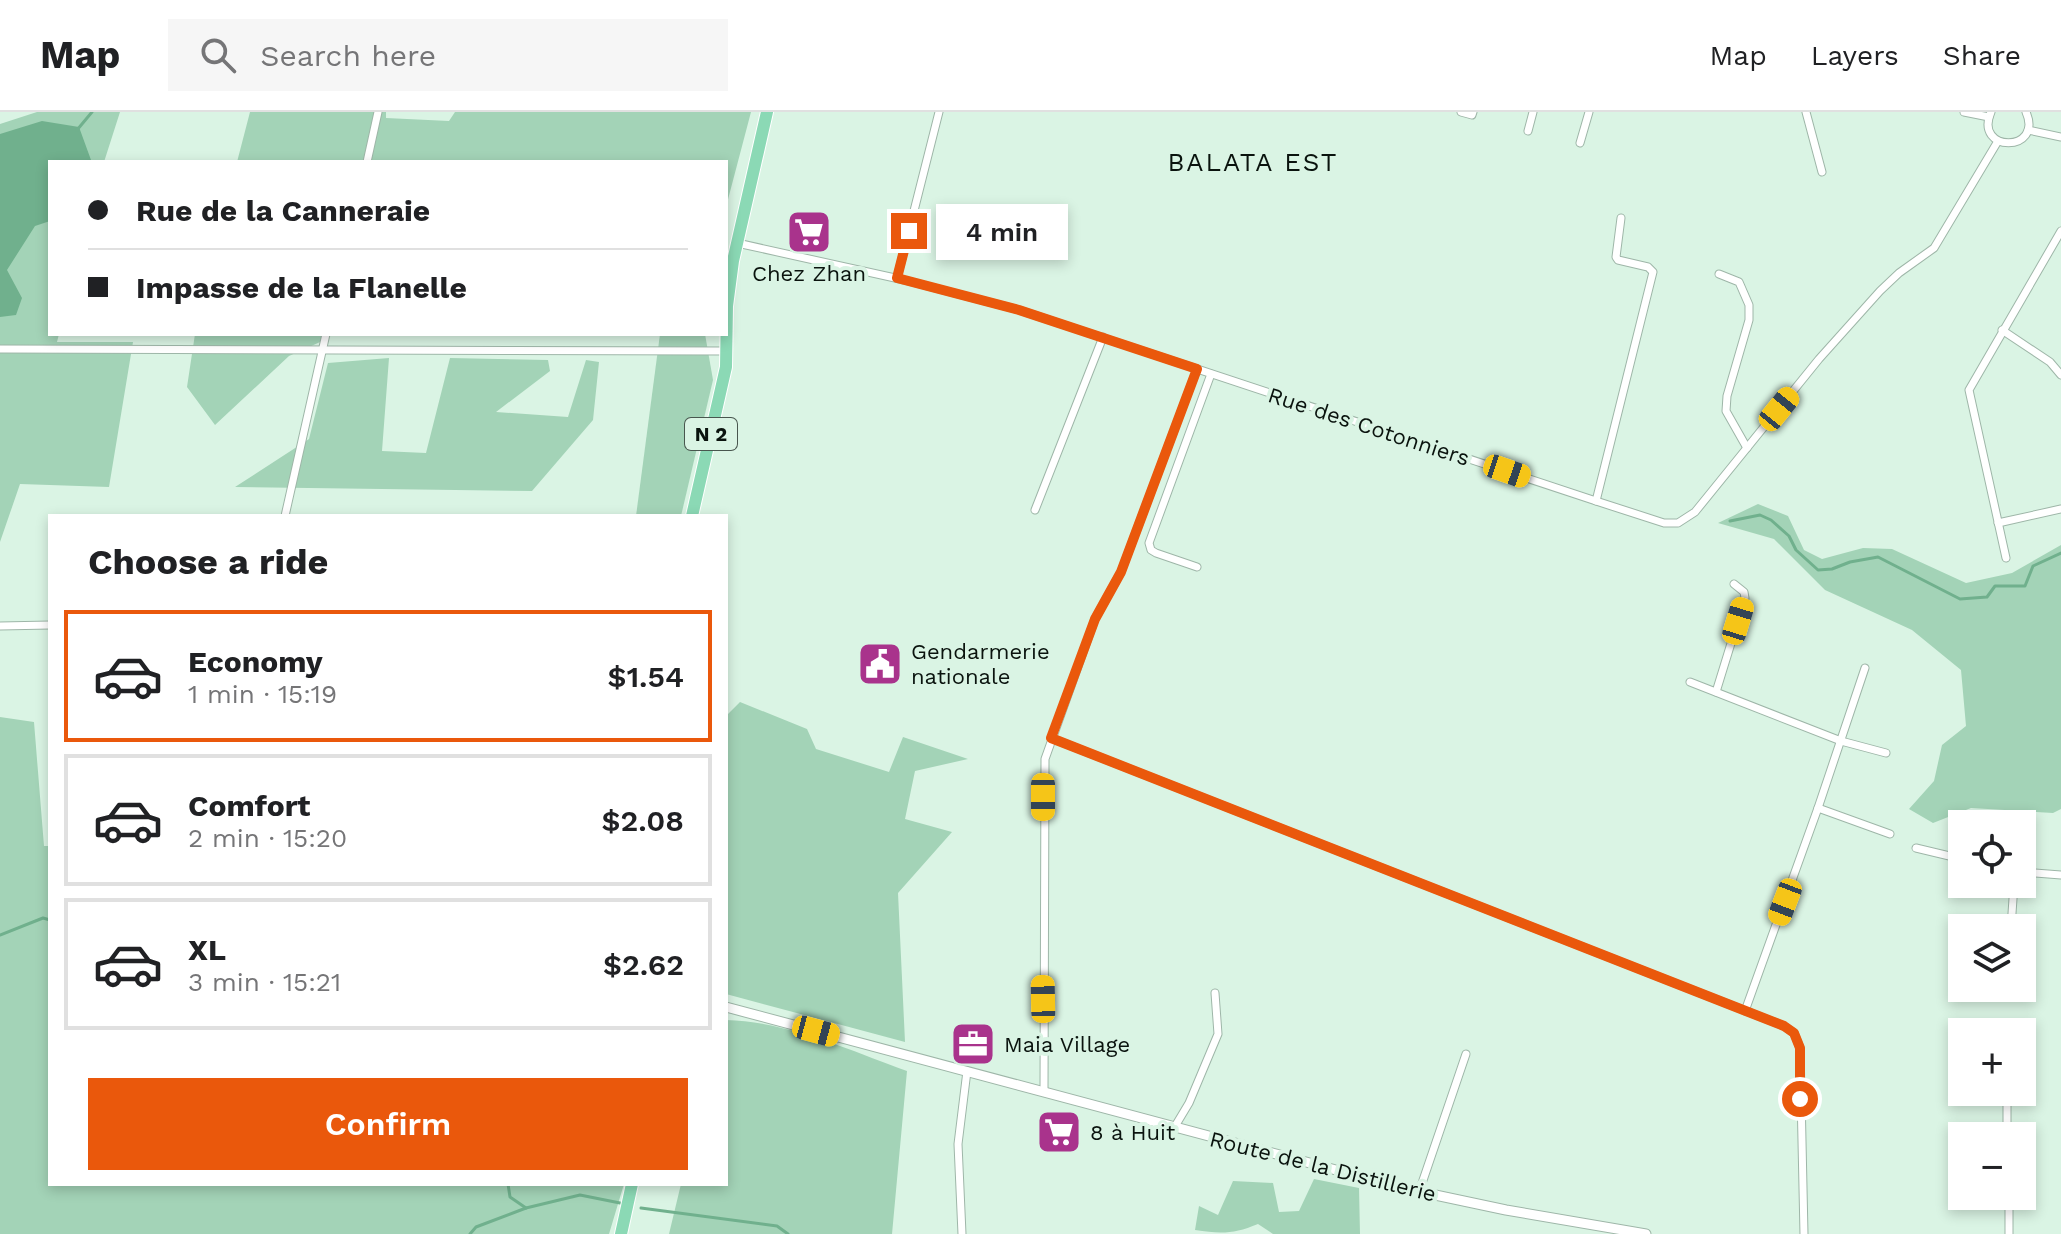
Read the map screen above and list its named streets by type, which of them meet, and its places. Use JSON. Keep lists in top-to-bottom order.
{
  "streets": {
    "main road": ["N 2"],
    "street": ["Rue des Cotonniers", "Route de la Distillerie"]
  },
  "crossings": [
    ["Rue des Cotonniers", "N 2"]
  ],
  "districts": ["BALATA EST"],
  "places": {
    "supermarket": ["Chez Zhan", "8 à Huit"],
    "public building": ["Gendarmerie nationale"],
    "office": ["Maia Village"]
  },
  "page": {
    "header": "Map",
    "search": "Search here",
    "nav": ["Map", "Layers", "Share"],
    "banner": ["Rue de la Canneraie", "Impasse de la Flanelle"],
    "bubble": "4 min",
    "heading": "Choose a ride",
    "list": [
      {
        "name": "Economy",
        "note": "1 min · 15:19",
        "value": "$1.54"
      },
      {
        "name": "Comfort",
        "note": "2 min · 15:20",
        "value": "$2.08"
      },
      {
        "name": "XL",
        "note": "3 min · 15:21",
        "value": "$2.62"
      }
    ],
    "map_buttons": ["+", "−"],
    "buttons": "Confirm"
  }
}
